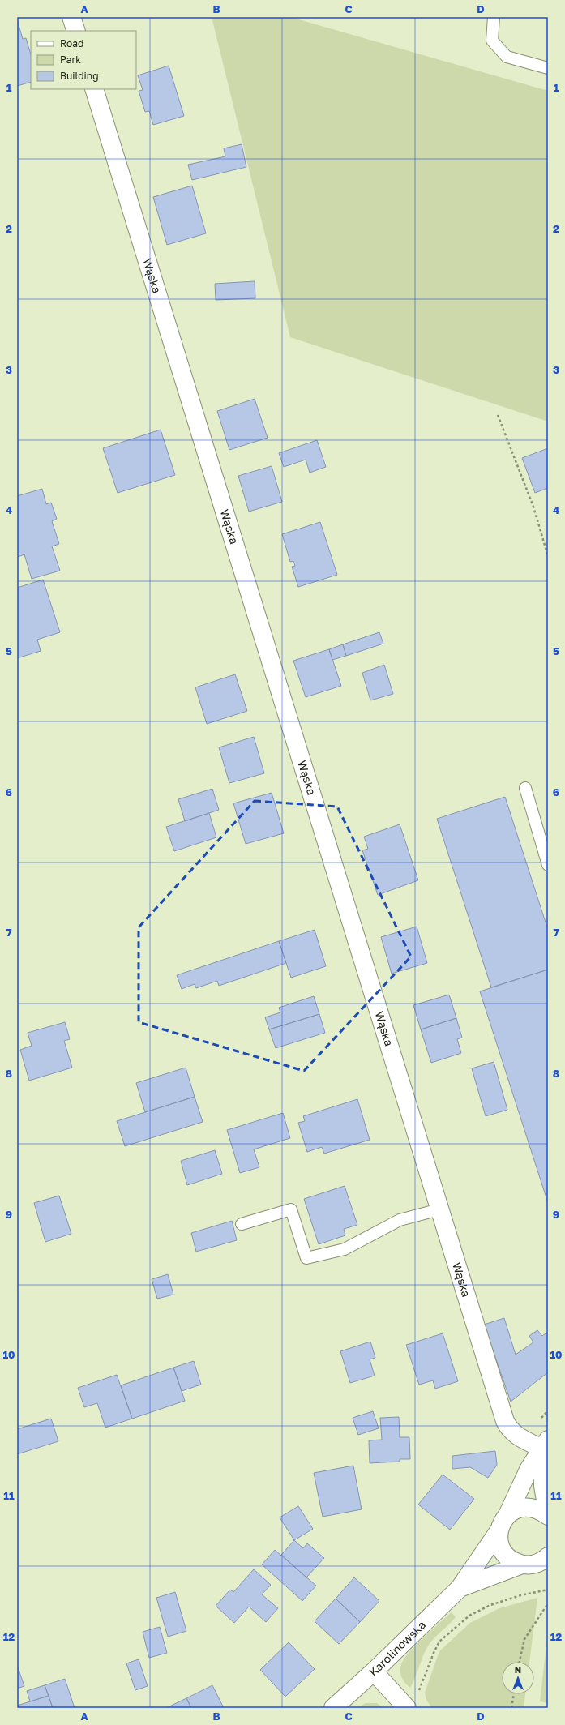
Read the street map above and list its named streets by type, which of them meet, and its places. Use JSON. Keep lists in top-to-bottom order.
{
  "streets": {
    "street": ["Wąska", "Karolinowska"]
  },
  "legend": ["Road", "Park", "Building"],
  "north": "top",
  "grid": {
    "columns": [
      "A",
      "B",
      "C",
      "D"
    ],
    "rows": [
      "1",
      "2",
      "3",
      "4",
      "5",
      "6",
      "7",
      "8",
      "9",
      "10",
      "11",
      "12"
    ]
  }
}
